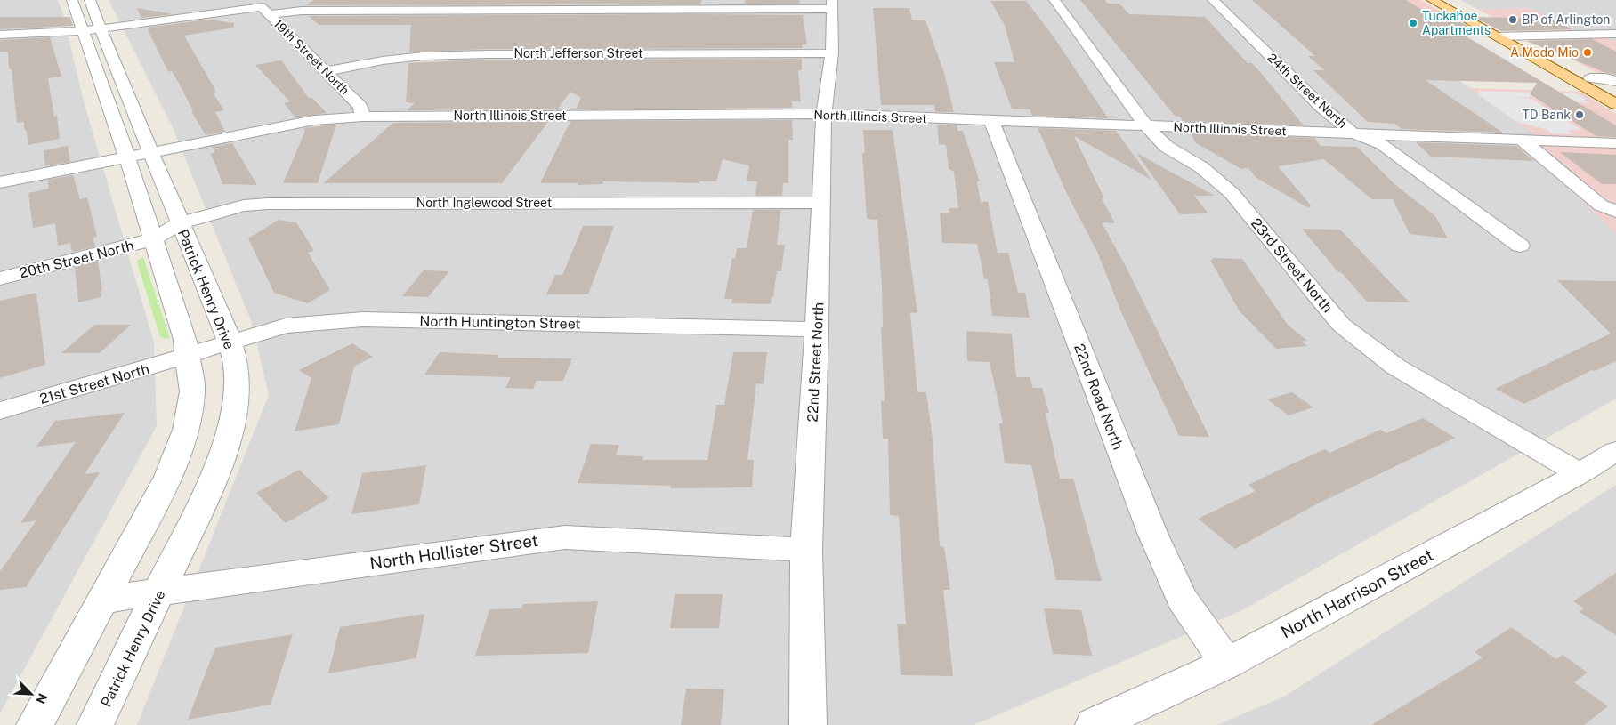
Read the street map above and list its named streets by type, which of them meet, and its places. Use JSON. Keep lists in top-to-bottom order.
{
  "streets": {
    "street": [
      "North Jefferson Street",
      "19th Street North",
      "24th Street North",
      "North Illinois Street",
      "North Inglewood Street",
      "20th Street North",
      "23rd Street North",
      "Patrick Henry Drive",
      "North Huntington Street",
      "22nd Street North",
      "21st Street North",
      "22nd Road North",
      "North Hollister Street",
      "North Harrison Street"
    ]
  },
  "crossings": [
    ["North Jefferson Street", "19th Street North"],
    ["North Jefferson Street", "22nd Street North"],
    ["19th Street North", "North Illinois Street"],
    ["24th Street North", "North Illinois Street"],
    ["North Illinois Street", "23rd Street North"],
    ["North Illinois Street", "Patrick Henry Drive"],
    ["North Illinois Street", "22nd Street North"],
    ["North Illinois Street", "22nd Road North"],
    ["North Inglewood Street", "20th Street North"],
    ["North Inglewood Street", "Patrick Henry Drive"],
    ["North Inglewood Street", "22nd Street North"],
    ["20th Street North", "Patrick Henry Drive"],
    ["23rd Street North", "North Harrison Street"],
    ["Patrick Henry Drive", "North Huntington Street"],
    ["Patrick Henry Drive", "21st Street North"],
    ["Patrick Henry Drive", "North Hollister Street"],
    ["North Huntington Street", "22nd Street North"],
    ["North Huntington Street", "21st Street North"],
    ["22nd Street North", "North Hollister Street"],
    ["22nd Road North", "North Harrison Street"]
  ],
  "places": [
    "BP of Arlington",
    "Tuckahoe Apartments",
    "A Modo Mio",
    "TD Bank"
  ],
  "north": "bottom right"
}
